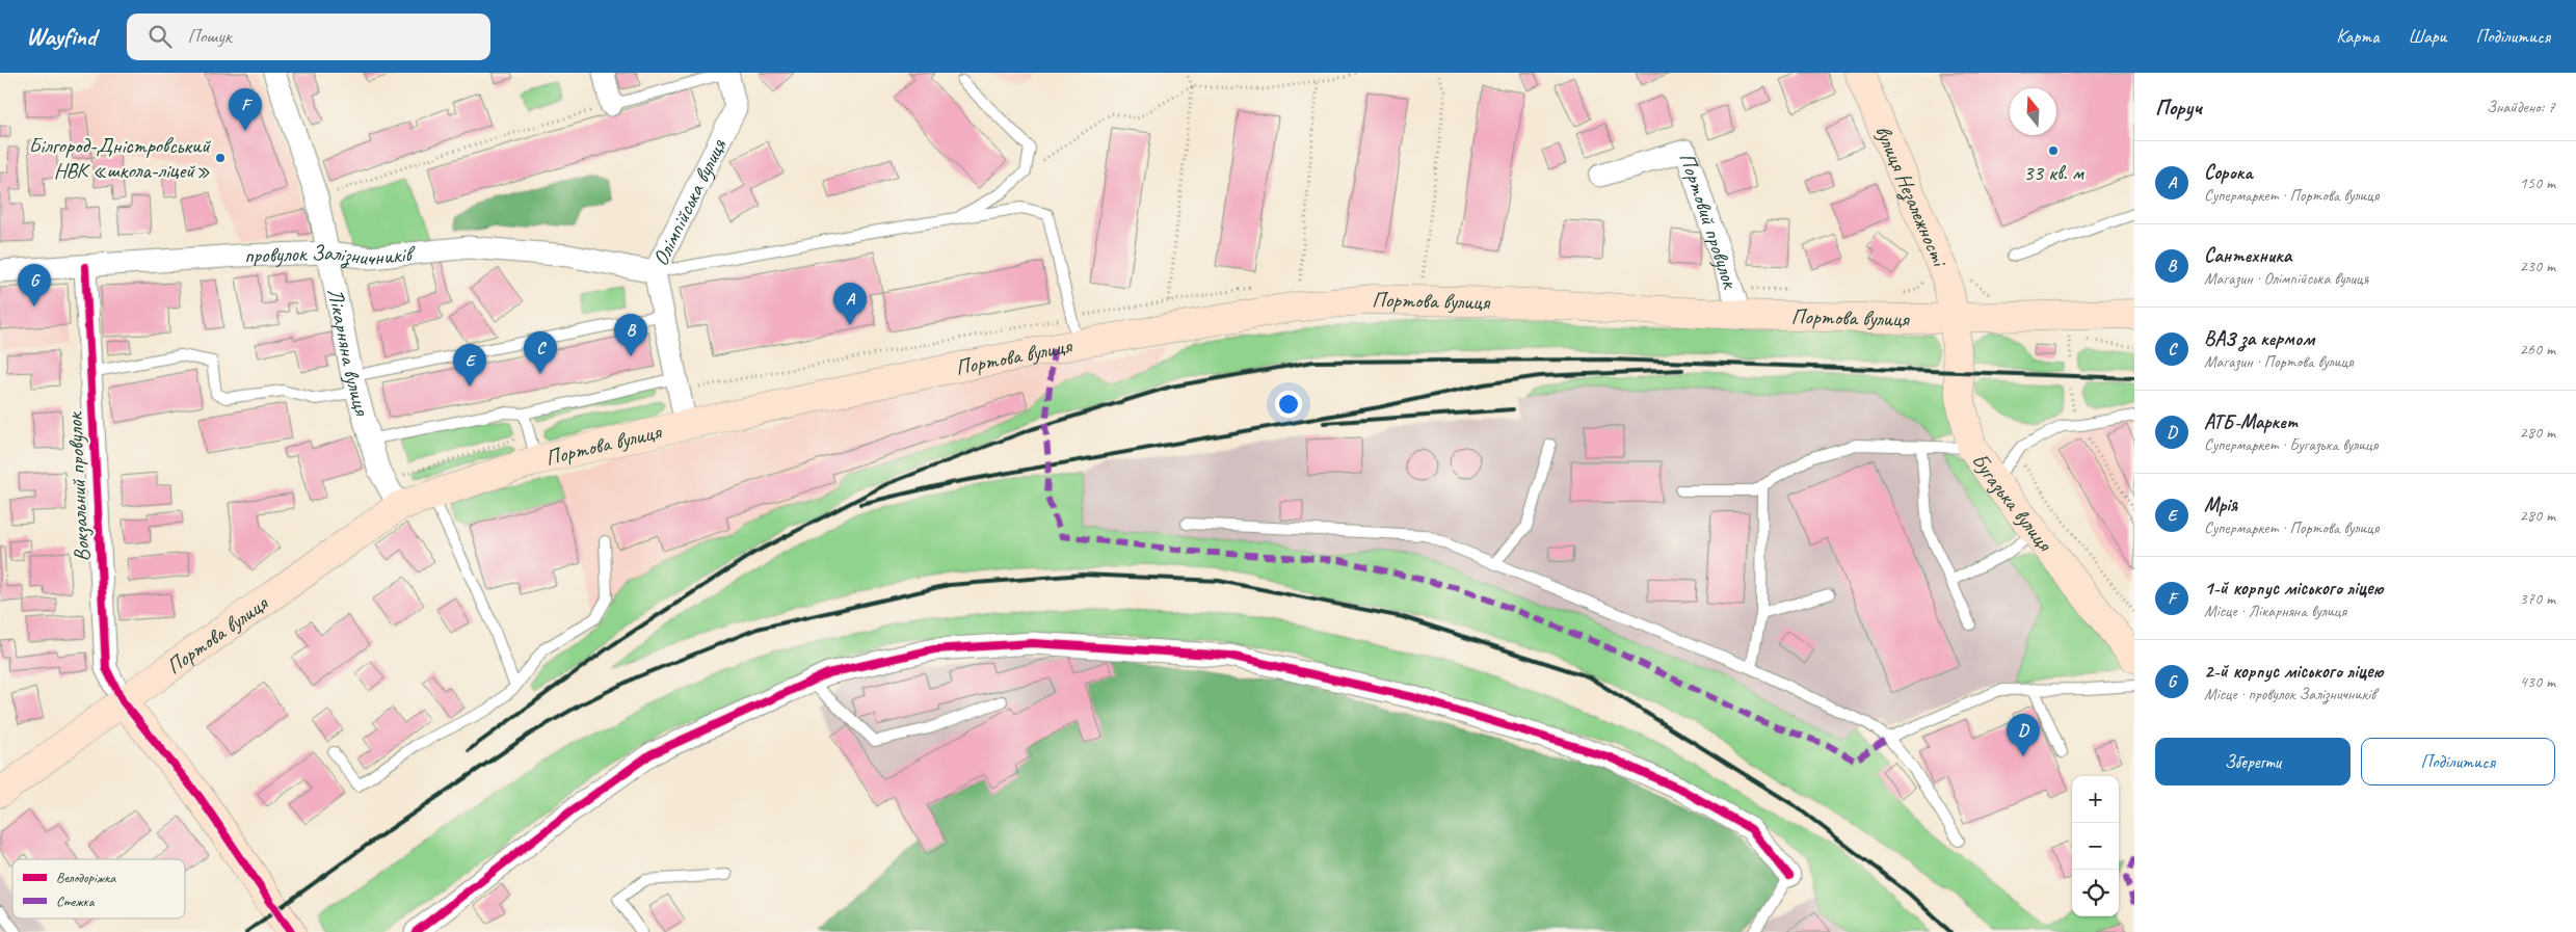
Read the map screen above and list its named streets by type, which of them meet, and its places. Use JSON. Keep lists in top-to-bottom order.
{
  "streets": {
    "main road": ["вулиця Незалежності", "Портова вулиця", "Бугазька вулиця"],
    "street": [
      "Олімпійська вулиця",
      "Портовий провулок",
      "провулок Залізничників",
      "Лікарняна вулиця",
      "Вокзальний провулок"
    ]
  },
  "crossings": [
    ["вулиця Незалежності", "Портова вулиця"],
    ["вулиця Незалежності", "Бугазька вулиця"],
    ["Олімпійська вулиця", "провулок Залізничників"],
    ["Олімпійська вулиця", "Портова вулиця"],
    ["Портовий провулок", "Портова вулиця"],
    ["провулок Залізничників", "Лікарняна вулиця"],
    ["провулок Залізничників", "Вокзальний провулок"],
    ["Портова вулиця", "Лікарняна вулиця"],
    ["Портова вулиця", "Вокзальний провулок"],
    ["Портова вулиця", "Бугазька вулиця"]
  ],
  "places": ["33 кв. м", "Білгород-Дністровський НВК «школа-ліцей»"],
  "legend": ["Велодоріжка", "Стежка"],
  "north": "top",
  "page": {
    "header": "Wayfind",
    "search": "Пошук",
    "nav": ["Карта", "Шари", "Поділитися"],
    "heading": ["Поруч", "Знайдено: 7"],
    "pins": [
      "F",
      "G",
      "A",
      "B",
      "C",
      "E",
      "D"
    ],
    "list": [
      {
        "mark": "A",
        "name": "Сорока",
        "note": "Супермаркет · Портова вулиця",
        "value": "150 m"
      },
      {
        "mark": "B",
        "name": "Сантехника",
        "note": "Магазин · Олімпійська вулиця",
        "value": "230 m"
      },
      {
        "mark": "C",
        "name": "ВАЗ за кермом",
        "note": "Магазин · Портова вулиця",
        "value": "260 m"
      },
      {
        "mark": "D",
        "name": "АТБ-Маркет",
        "note": "Супермаркет · Бугазька вулиця",
        "value": "280 m"
      },
      {
        "mark": "E",
        "name": "Мрія",
        "note": "Супермаркет · Портова вулиця",
        "value": "280 m"
      },
      {
        "mark": "F",
        "name": "1-й корпус міського ліцею",
        "note": "Місце · Лікарняна вулиця",
        "value": "370 m"
      },
      {
        "mark": "G",
        "name": "2-й корпус міського ліцею",
        "note": "Місце · провулок Залізничників",
        "value": "430 m"
      }
    ],
    "buttons": ["Зберегти", "Поділитися"],
    "map_buttons": ["+", "−"]
  }
}
